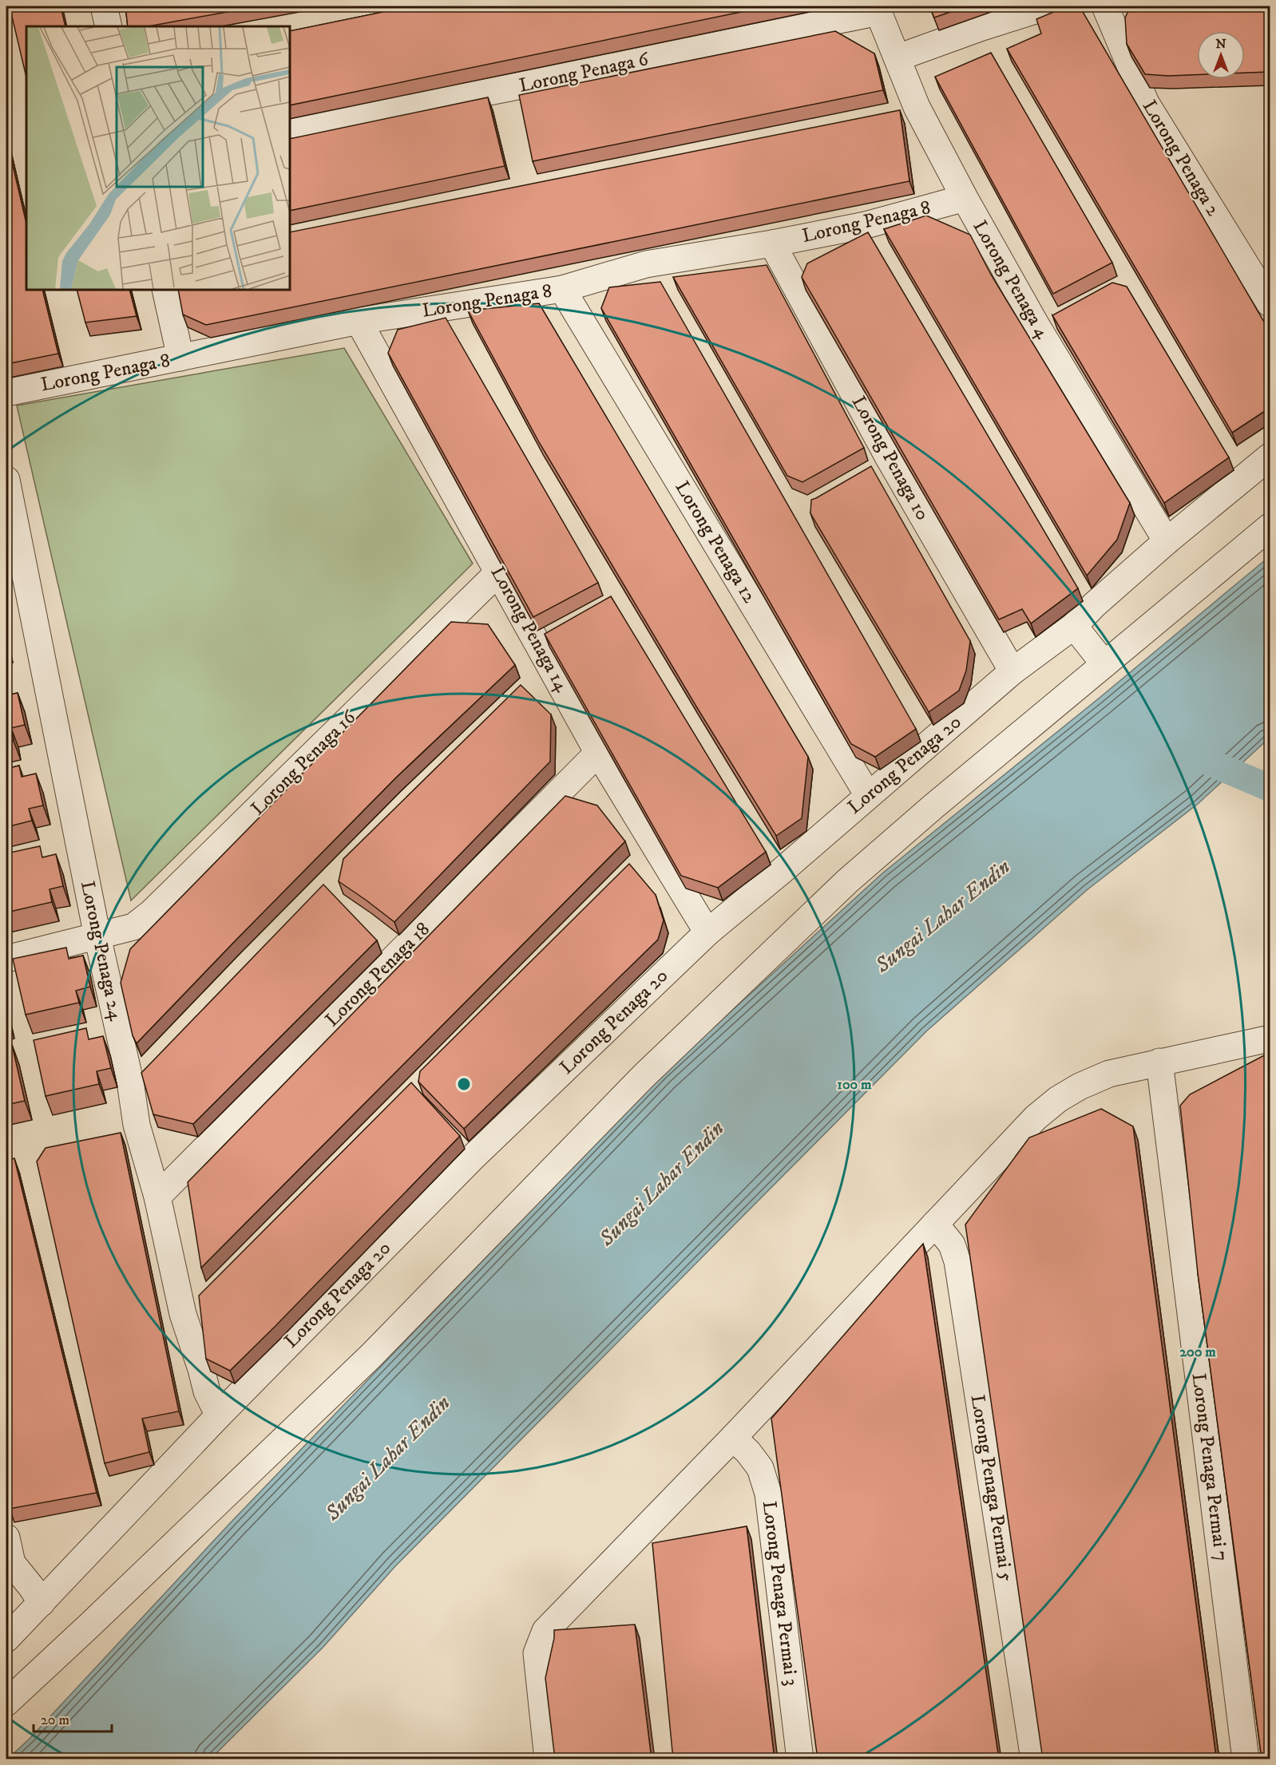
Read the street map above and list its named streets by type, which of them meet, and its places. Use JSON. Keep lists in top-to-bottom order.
{
  "streets": {
    "street": [
      "Lorong Penaga 6",
      "Lorong Penaga 2",
      "Lorong Penaga 8",
      "Lorong Penaga 4",
      "Lorong Penaga 10",
      "Lorong Penaga 12",
      "Lorong Penaga 14",
      "Lorong Penaga 16",
      "Lorong Penaga 20",
      "Lorong Penaga 24",
      "Lorong Penaga 18",
      "Lorong Penaga Permai 7",
      "Lorong Penaga Permai 5",
      "Lorong Penaga Permai 3"
    ]
  },
  "crossings": [
    ["Lorong Penaga 6", "Lorong Penaga 4"],
    ["Lorong Penaga 8", "Lorong Penaga 4"],
    ["Lorong Penaga 8", "Lorong Penaga 10"],
    ["Lorong Penaga 8", "Lorong Penaga 12"],
    ["Lorong Penaga 8", "Lorong Penaga 14"],
    ["Lorong Penaga 4", "Lorong Penaga 20"],
    ["Lorong Penaga 10", "Lorong Penaga 20"],
    ["Lorong Penaga 12", "Lorong Penaga 20"],
    ["Lorong Penaga 14", "Lorong Penaga 16"],
    ["Lorong Penaga 14", "Lorong Penaga 20"],
    ["Lorong Penaga 14", "Lorong Penaga 18"],
    ["Lorong Penaga 16", "Lorong Penaga 24"],
    ["Lorong Penaga 20", "Lorong Penaga 24"],
    ["Lorong Penaga 24", "Lorong Penaga 18"]
  ],
  "water": ["Sungai Lahar Endin"],
  "scale_bar": "20 m",
  "north": "top",
  "rings": ["100 m", "200 m"]
}
